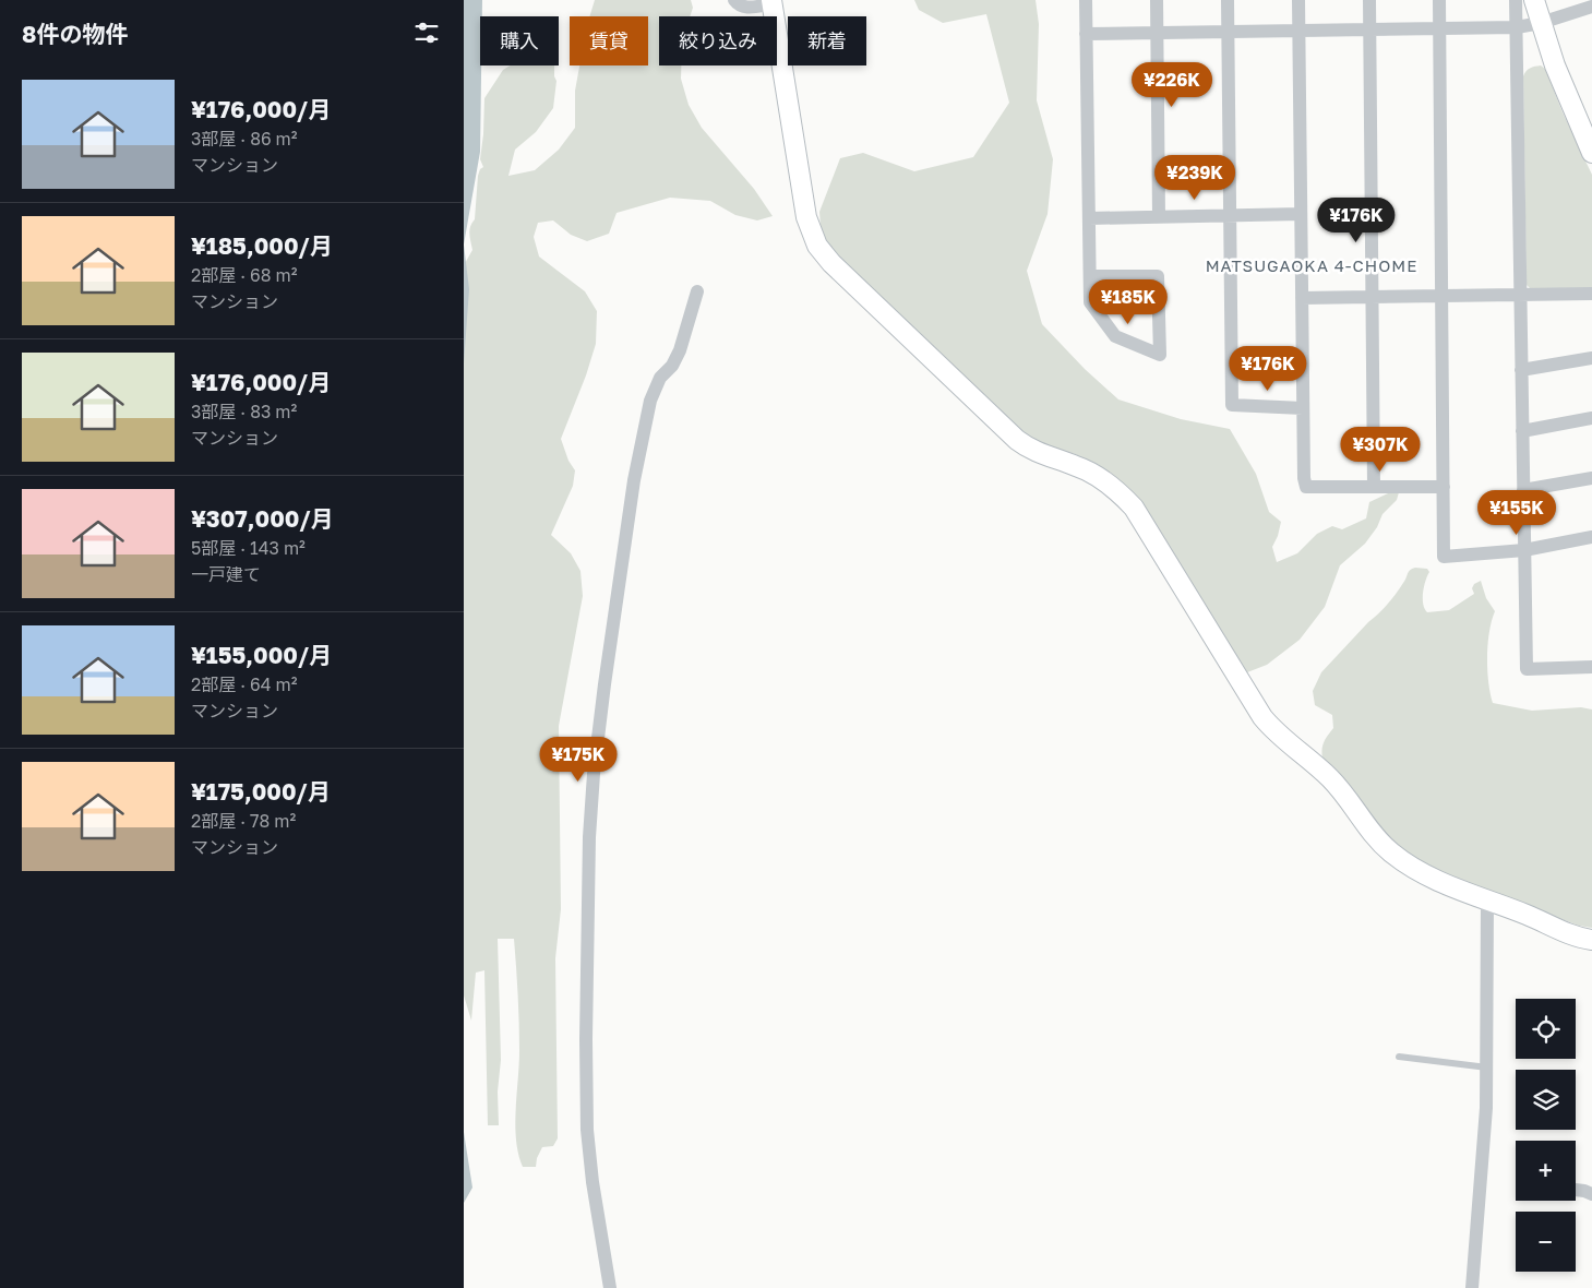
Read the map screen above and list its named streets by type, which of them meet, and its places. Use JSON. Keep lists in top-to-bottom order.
{
  "districts": ["MATSUGAOKA 4-CHOME"],
  "page": {
    "heading": "8件の物件",
    "chip": [
      "購入",
      "賃貸",
      "絞り込み",
      "新着"
    ],
    "price": [
      "¥226K",
      "¥239K",
      "¥176K",
      "¥185K",
      "¥176K",
      "¥307K",
      "¥155K",
      "¥175K"
    ],
    "list": [
      {
        "name": "¥176,000/月",
        "note": "3部屋 · 86 m² · マンション"
      },
      {
        "name": "¥185,000/月",
        "note": "2部屋 · 68 m² · マンション"
      },
      {
        "name": "¥176,000/月",
        "note": "3部屋 · 83 m² · マンション"
      },
      {
        "name": "¥307,000/月",
        "note": "5部屋 · 143 m² · 一戸建て"
      },
      {
        "name": "¥155,000/月",
        "note": "2部屋 · 64 m² · マンション"
      },
      {
        "name": "¥175,000/月",
        "note": "2部屋 · 78 m² · マンション"
      }
    ],
    "map_buttons": ["+", "−"]
  }
}
